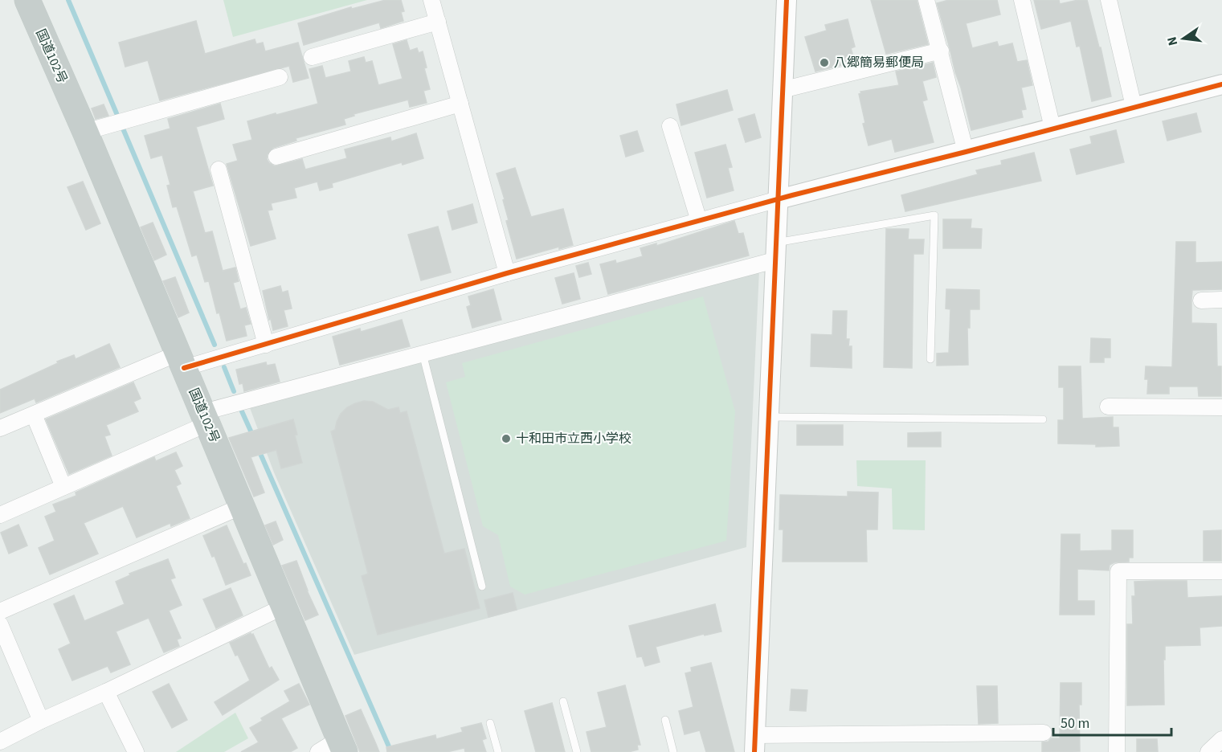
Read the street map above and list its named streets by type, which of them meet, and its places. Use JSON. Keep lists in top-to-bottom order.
{
  "streets": {
    "highway": ["国道102号"]
  },
  "places": ["八郷簡易郵便局", "十和田市立西小学校"],
  "scale_bar": "50 m",
  "north": "left"
}
